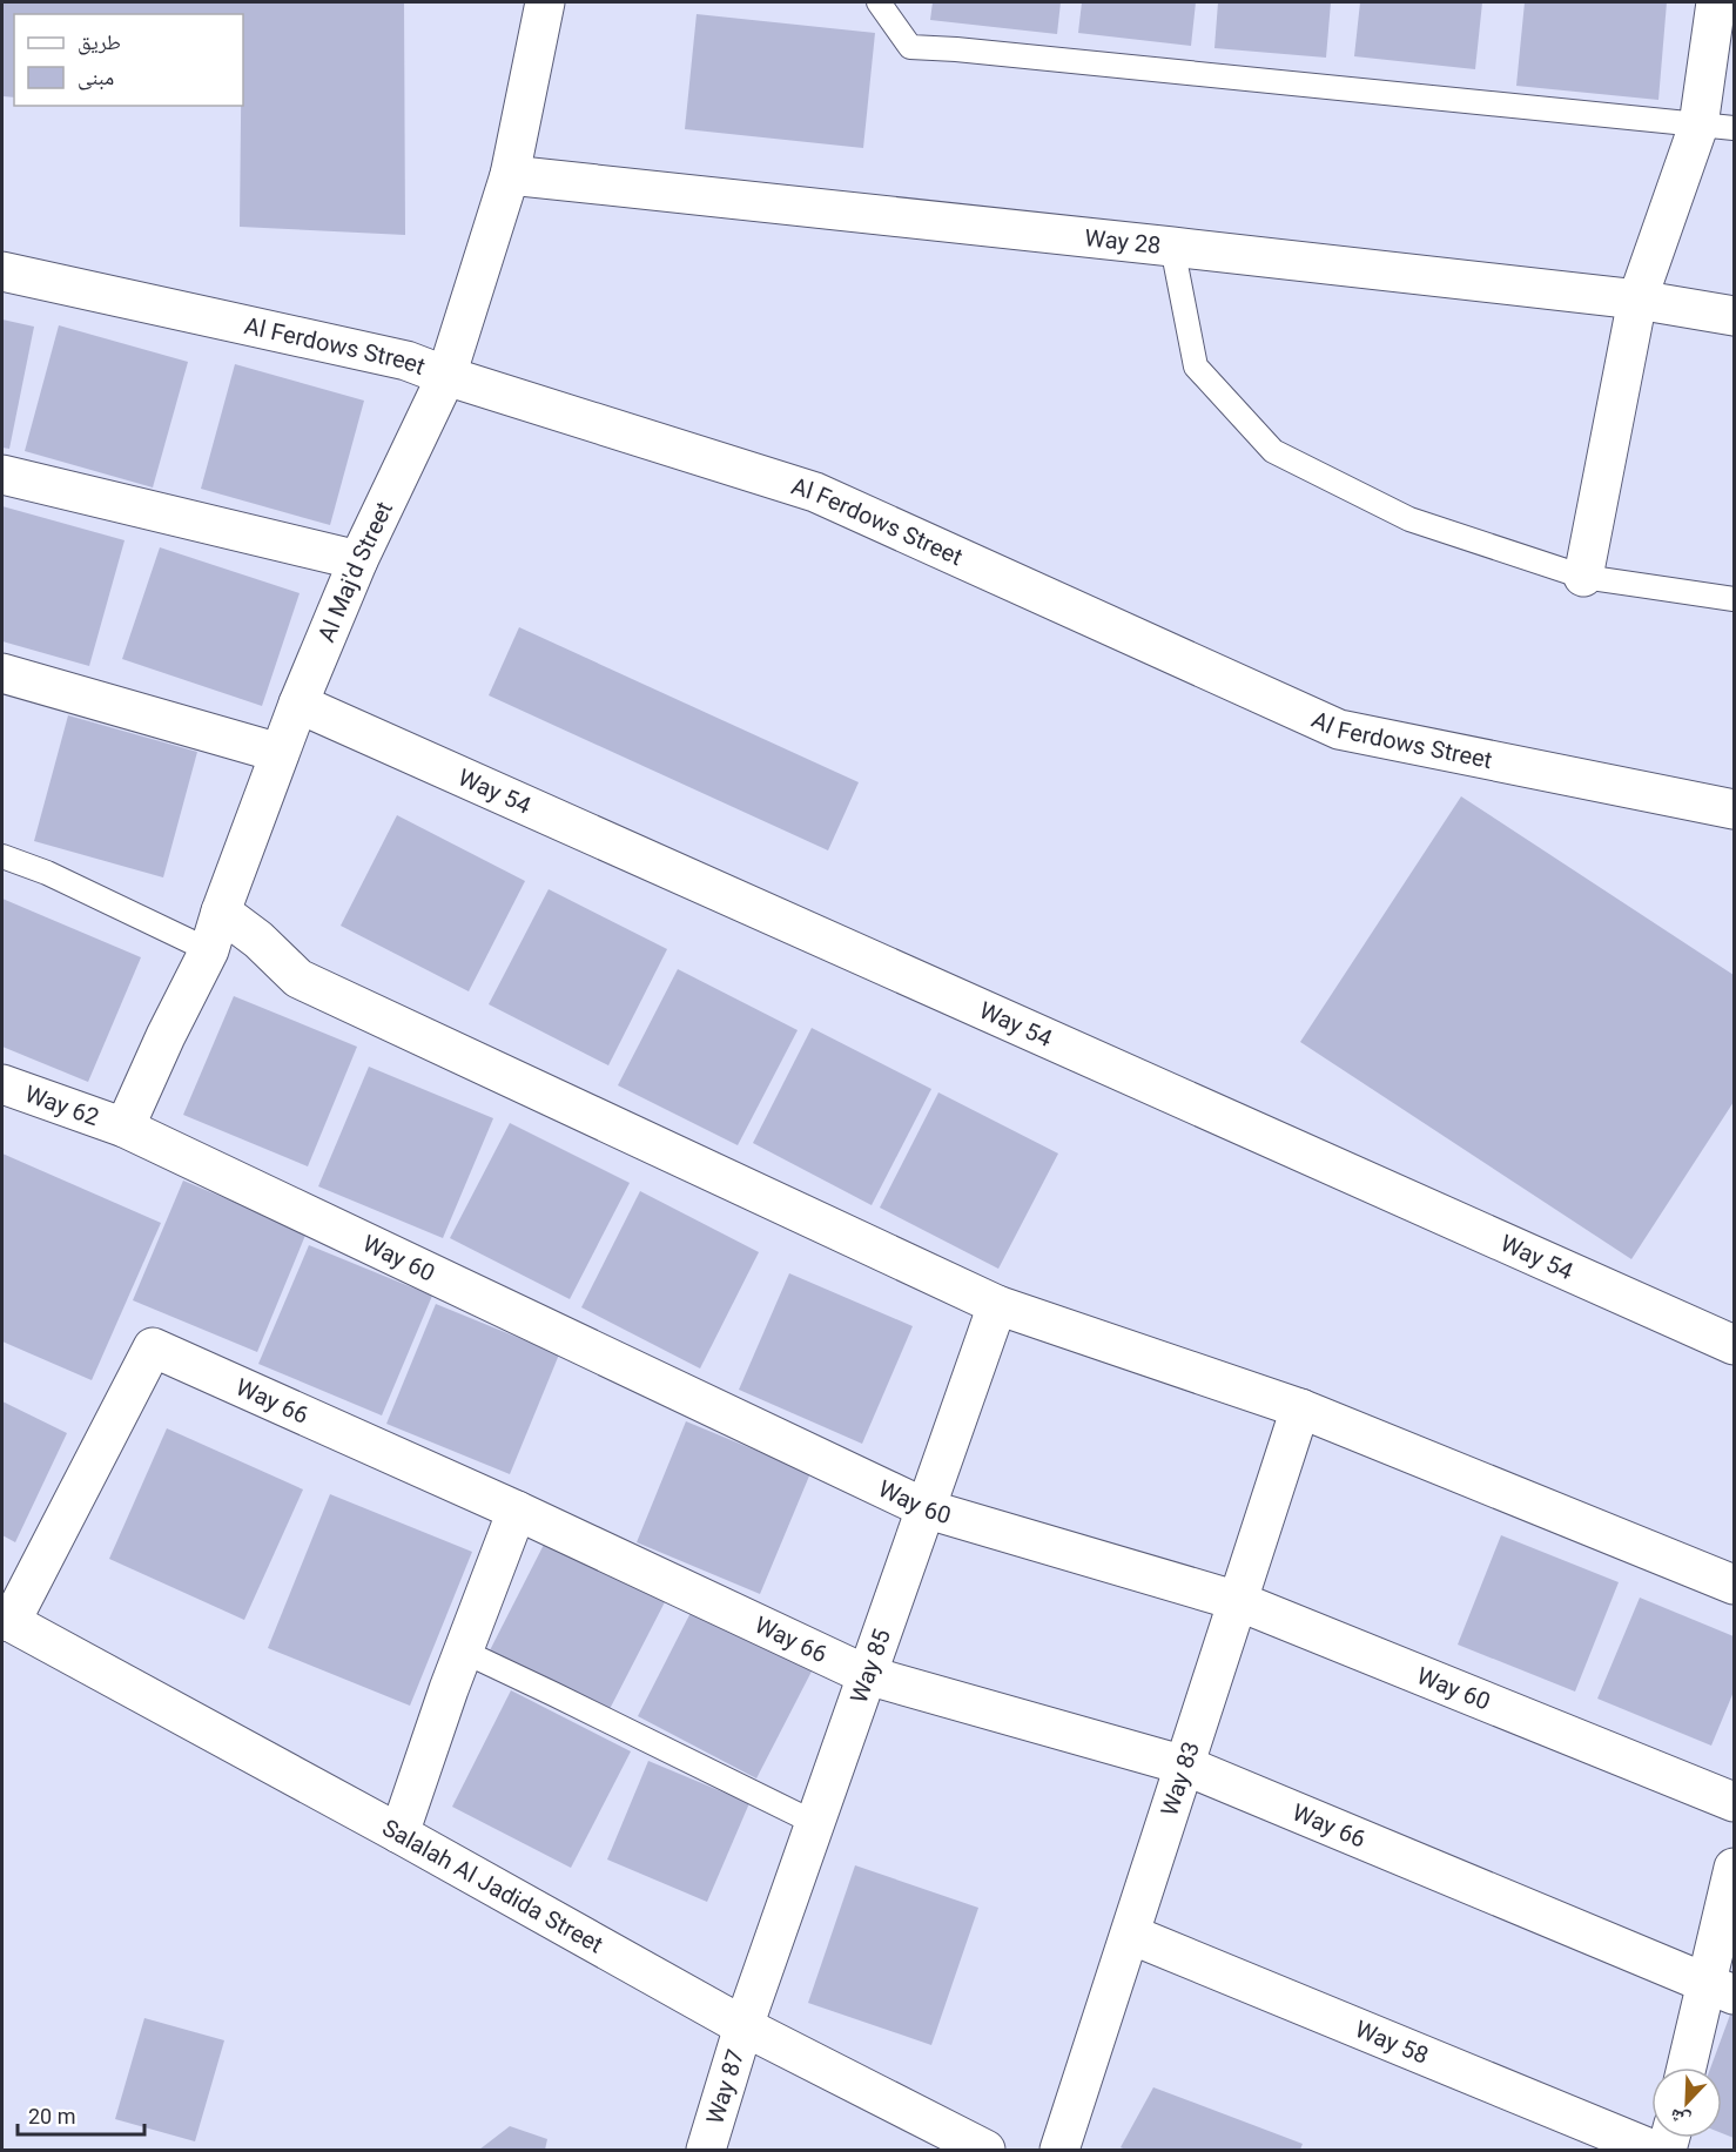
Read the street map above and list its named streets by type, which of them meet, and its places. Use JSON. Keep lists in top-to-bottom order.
{
  "streets": {
    "street": [
      "Way 28",
      "Al Ferdows Street",
      "Al Maj'd Street",
      "Way 54",
      "Way 62",
      "Way 60",
      "Way 66",
      "Way 85",
      "Way 83",
      "Salalah Al Jadida Street",
      "Way 58",
      "Way 87"
    ]
  },
  "crossings": [
    ["Way 28", "Al Maj'd Street"],
    ["Al Ferdows Street", "Al Maj'd Street"],
    ["Al Maj'd Street", "Way 54"],
    ["Al Maj'd Street", "Way 62"],
    ["Al Maj'd Street", "Way 60"],
    ["Way 62", "Way 60"],
    ["Way 60", "Way 85"],
    ["Way 60", "Way 83"],
    ["Way 66", "Way 85"],
    ["Way 66", "Way 83"],
    ["Way 66", "Salalah Al Jadida Street"],
    ["Way 85", "Salalah Al Jadida Street"],
    ["Way 85", "Way 87"],
    ["Way 83", "Way 58"],
    ["Salalah Al Jadida Street", "Way 87"]
  ],
  "legend": ["طريق", "مبنى"],
  "scale_bar": "20 m",
  "north": "bottom left"
}
